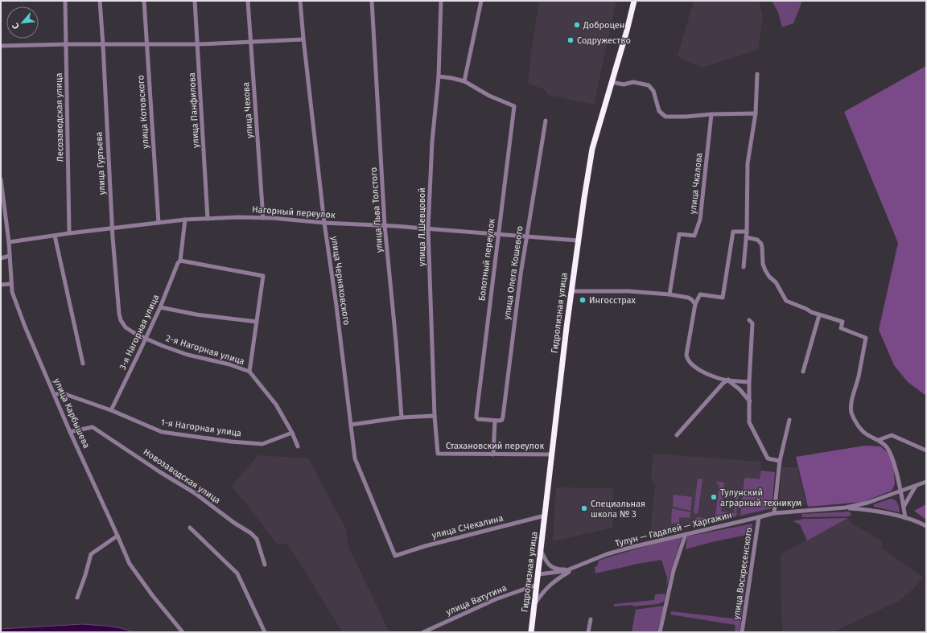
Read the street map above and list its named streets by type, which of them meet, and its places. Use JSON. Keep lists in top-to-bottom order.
{
  "streets": {
    "highway": ["Гидролизная улица"],
    "street": [
      "улица Панфилова",
      "улица Чехова",
      "улица Котовского",
      "Лесозаводская улица",
      "улица Гуртьева",
      "улица Чкалова",
      "улица Льва Толстого",
      "Нагорный переулок",
      "улица Л.Шевцовой",
      "Болотный переулок",
      "улица Олега Кошевого",
      "улица Черняховского",
      "3-я Нагорная улица",
      "2-я Нагорная улица",
      "улица Карбышева",
      "1-я Нагорная улица",
      "Стахановский переулок",
      "Новозаводская улица",
      "улица С.Чекалина",
      "Тулун — Гадалей — Харгажин",
      "улица Воскресенского",
      "улица Ватутина"
    ]
  },
  "crossings": [
    ["улица Панфилова", "Нагорный переулок"],
    ["улица Чехова", "Нагорный переулок"],
    ["улица Котовского", "Нагорный переулок"],
    ["Лесозаводская улица", "Нагорный переулок"],
    ["улица Гуртьева", "Нагорный переулок"],
    ["улица Гуртьева", "2-я Нагорная улица"],
    ["улица Льва Толстого", "Нагорный переулок"],
    ["Нагорный переулок", "улица Л.Шевцовой"],
    ["Нагорный переулок", "Болотный переулок"],
    ["Нагорный переулок", "улица Олега Кошевого"],
    ["Нагорный переулок", "улица Черняховского"],
    ["Нагорный переулок", "Гидролизная улица"],
    ["Нагорный переулок", "3-я Нагорная улица"],
    ["Нагорный переулок", "улица Карбышева"],
    ["улица Л.Шевцовой", "Стахановский переулок"],
    ["Болотный переулок", "улица Олега Кошевого"],
    ["улица Черняховского", "улица С.Чекалина"],
    ["Гидролизная улица", "Стахановский переулок"],
    ["Гидролизная улица", "улица С.Чекалина"],
    ["Гидролизная улица", "Тулун — Гадалей — Харгажин"],
    ["Гидролизная улица", "улица Ватутина"],
    ["3-я Нагорная улица", "2-я Нагорная улица"],
    ["3-я Нагорная улица", "1-я Нагорная улица"],
    ["2-я Нагорная улица", "1-я Нагорная улица"],
    ["улица Карбышева", "1-я Нагорная улица"],
    ["улица Карбышева", "Новозаводская улица"],
    ["Тулун — Гадалей — Харгажин", "улица Воскресенского"]
  ],
  "places": [
    "Доброцен",
    "Содружество",
    "Ингосстрах",
    "Тулунский аграрный техникум",
    "Специальная школа № 3"
  ],
  "north": "bottom left"
}
